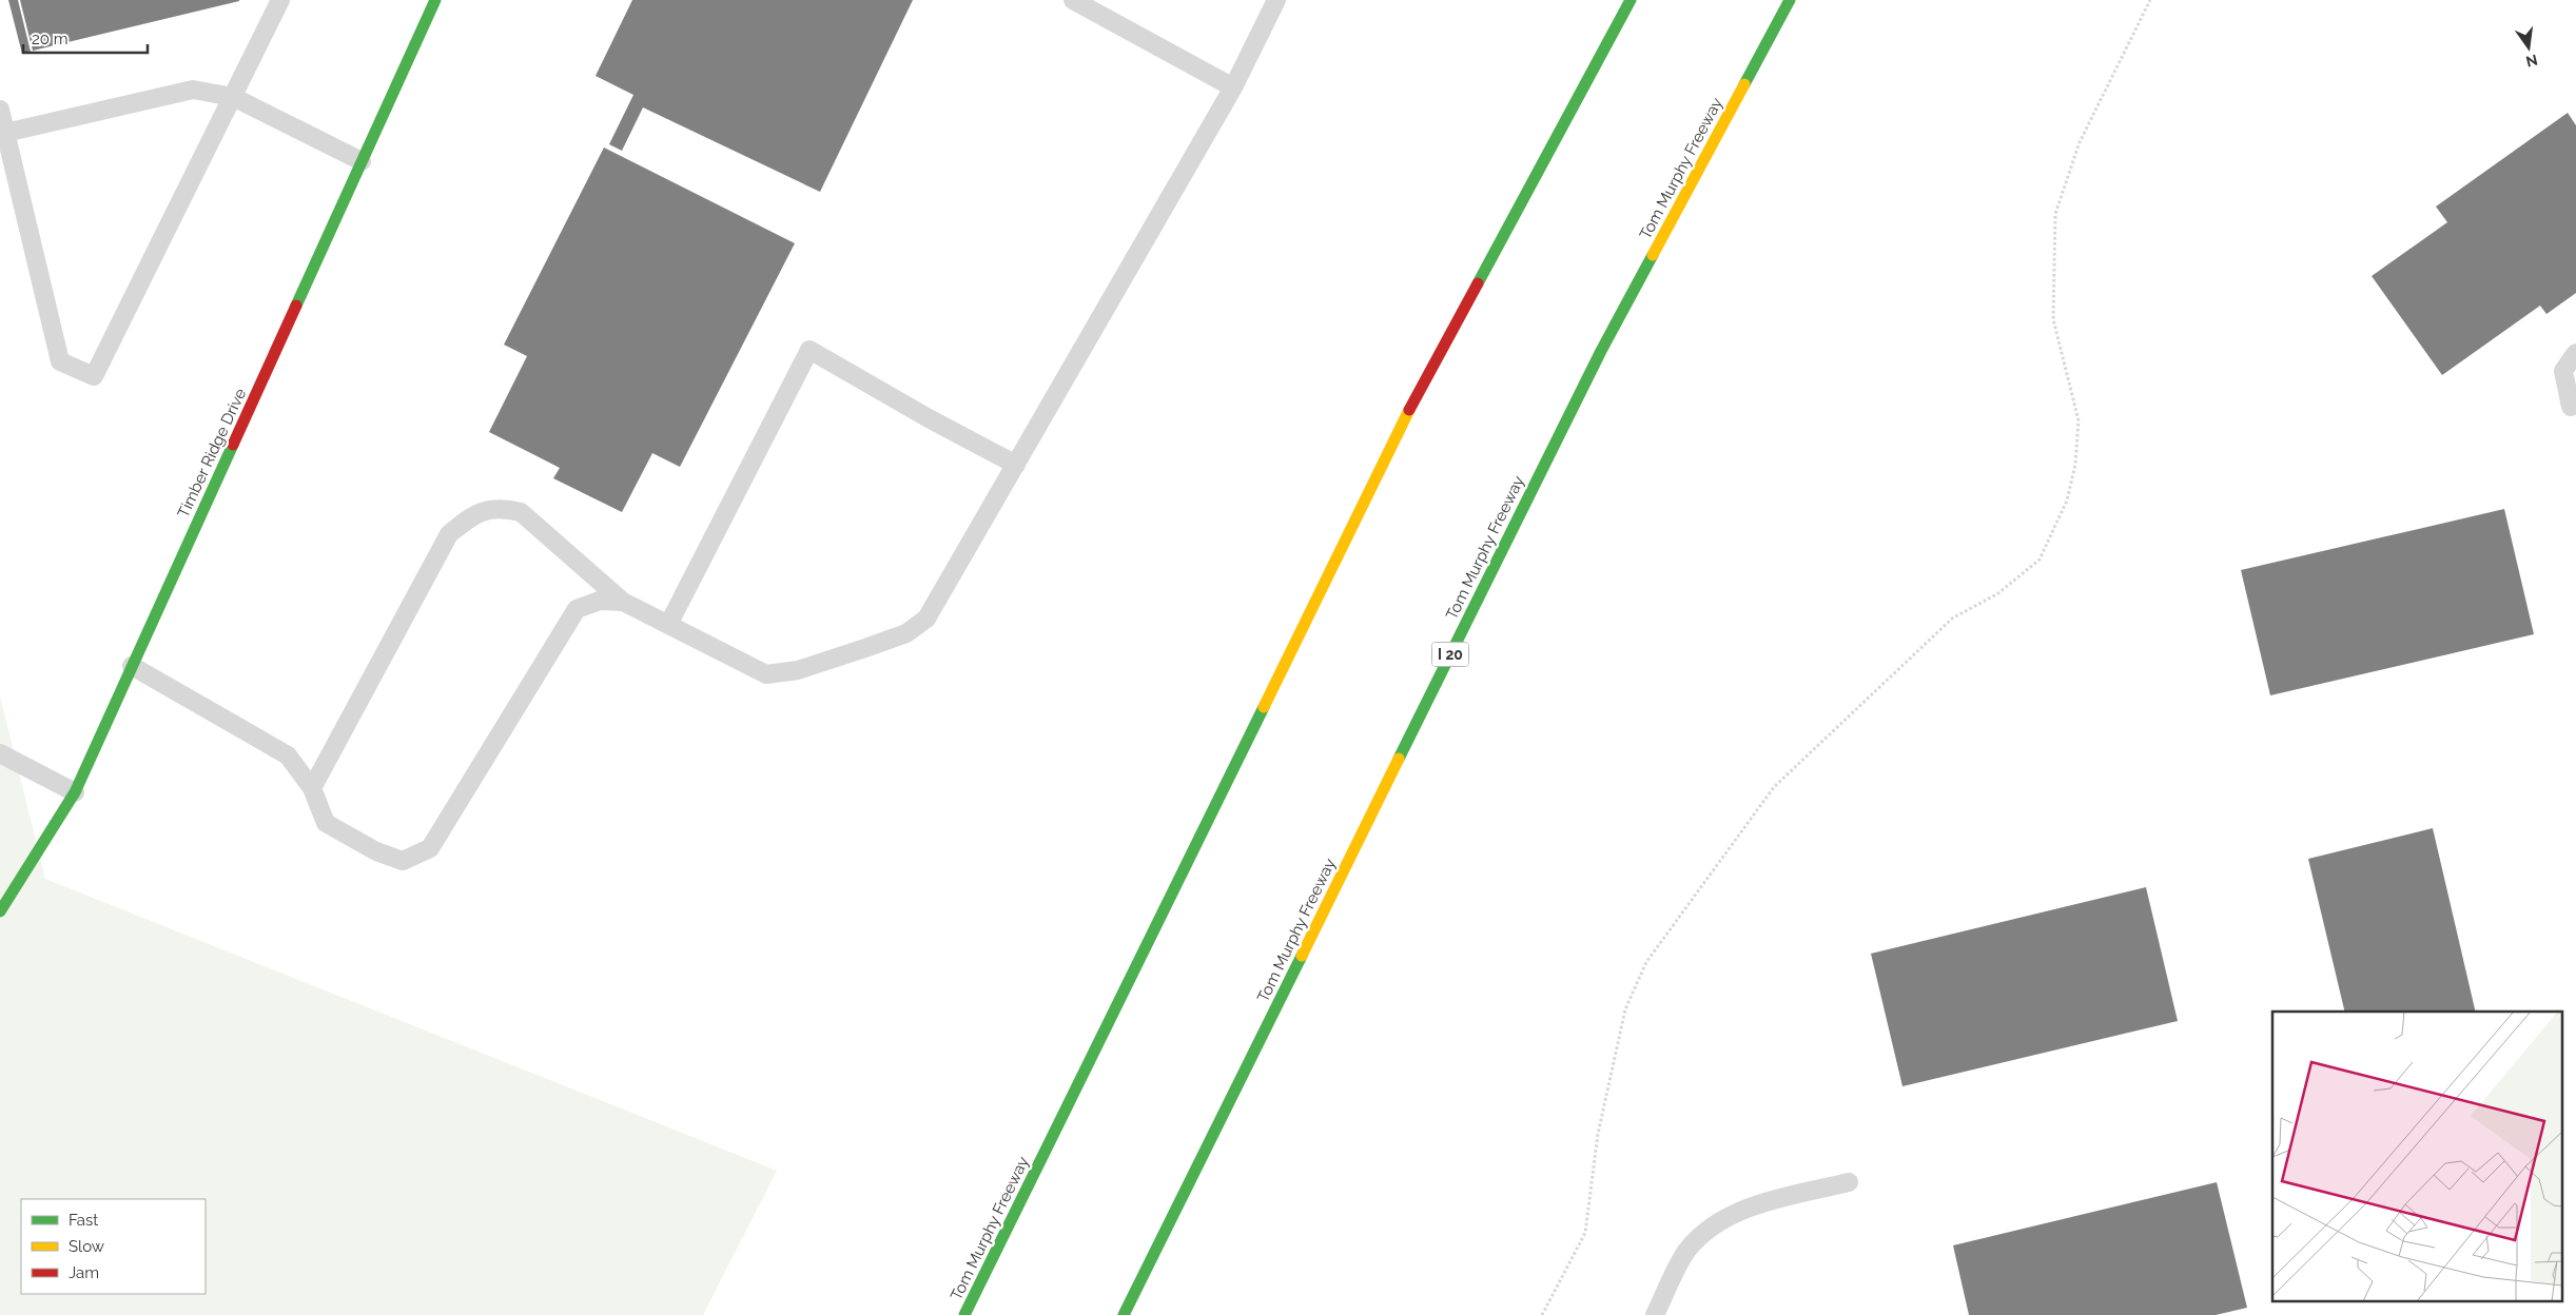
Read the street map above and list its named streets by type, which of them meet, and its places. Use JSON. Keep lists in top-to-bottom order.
{
  "streets": {
    "main road": ["Tom Murphy Freeway", "Timber Ridge Drive", "I 20"]
  },
  "legend": ["Fast", "Slow", "Jam"],
  "scale_bar": "20 m",
  "north": "bottom"
}
